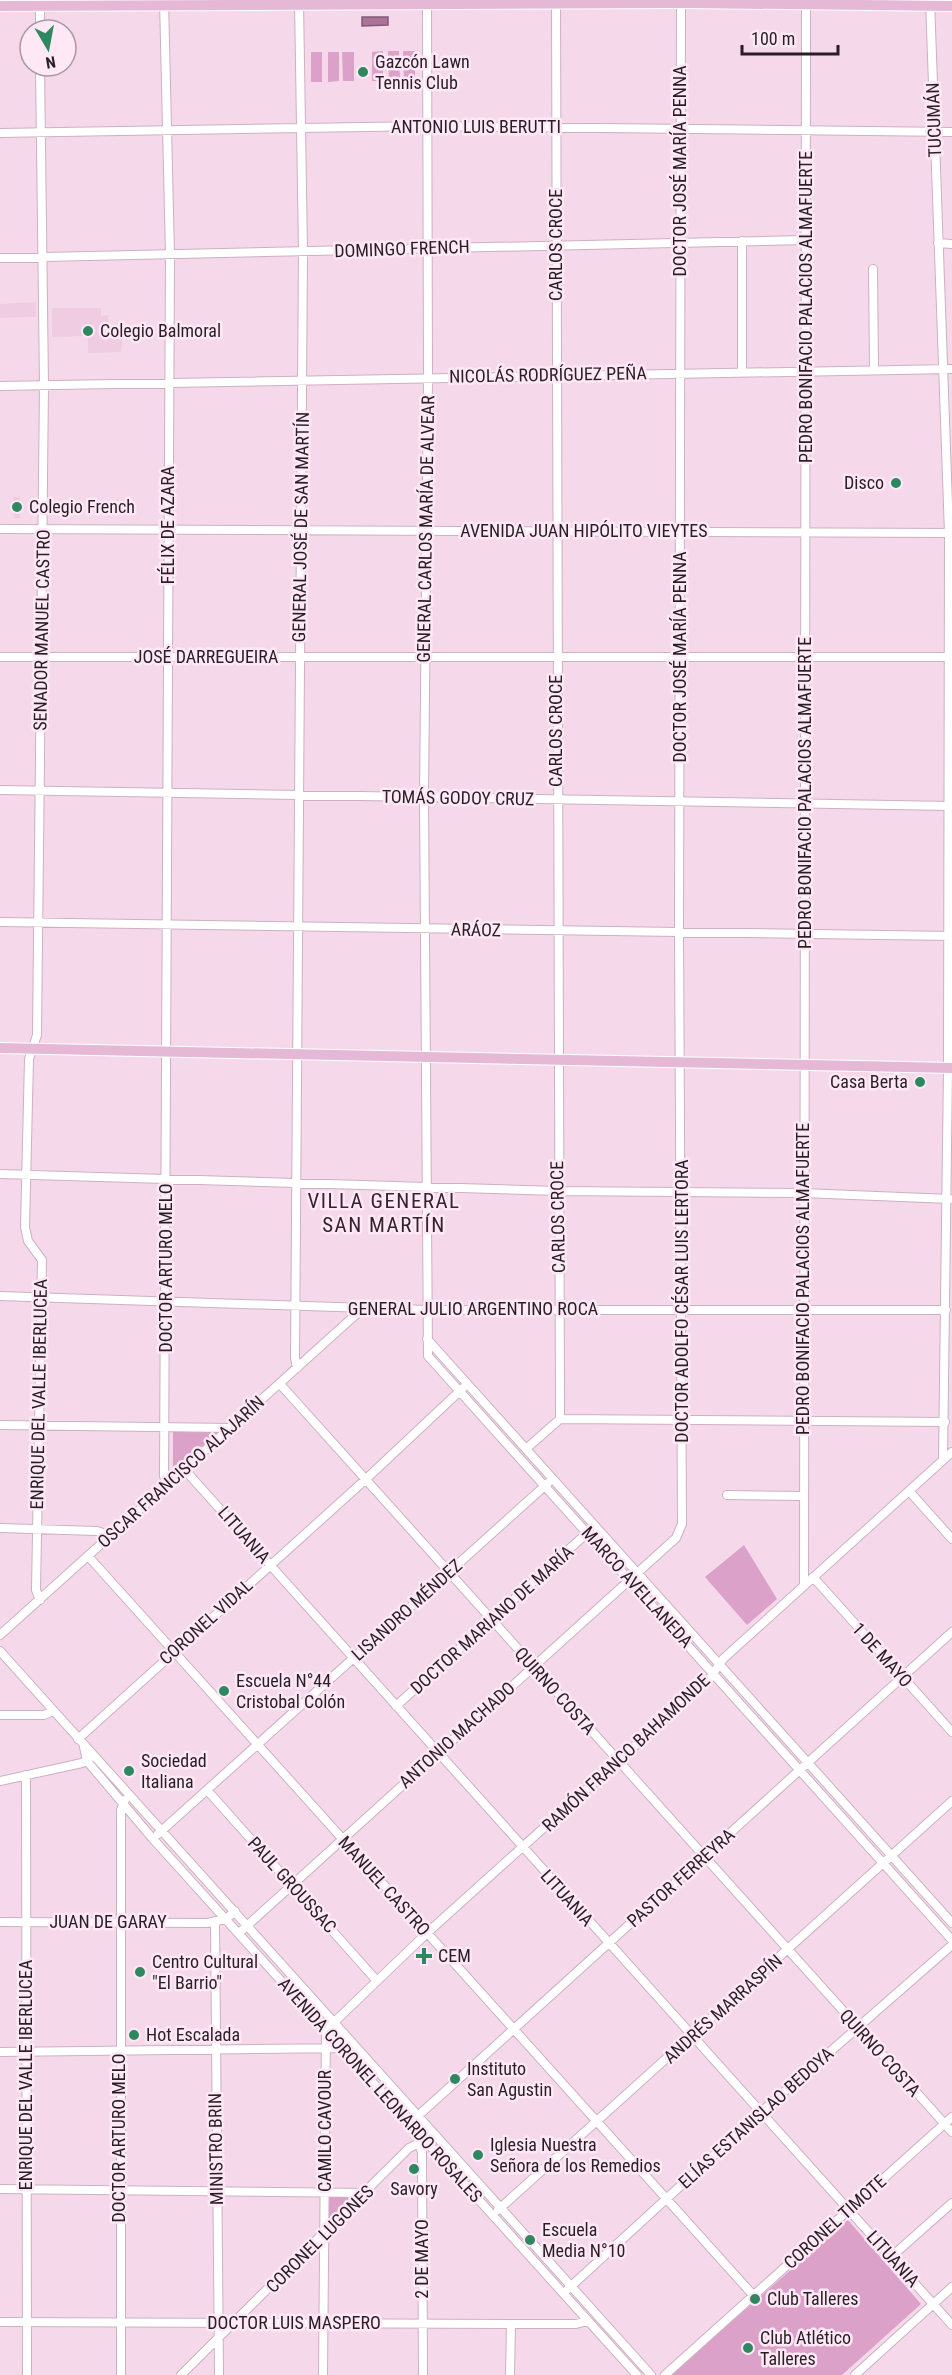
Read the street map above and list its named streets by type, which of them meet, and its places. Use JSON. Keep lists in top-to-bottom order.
{
  "streets": {
    "street": [
      "TUCUMÁN",
      "ANTONIO LUIS BERUTTI",
      "DOCTOR JOSÉ MARÍA PENNA",
      "CARLOS CROCE",
      "DOMINGO FRENCH",
      "PEDRO BONIFACIO PALACIOS ALMAFUERTE",
      "NICOLÁS RODRÍGUEZ PEÑA",
      "FÉLIX DE AZARA",
      "GENERAL JOSÉ DE SAN MARTÍN",
      "GENERAL CARLOS MARÍA DE ALVEAR",
      "AVENIDA JUAN HIPÓLITO VIEYTES",
      "SENADOR MANUEL CASTRO",
      "JOSÉ DARREGUEIRA",
      "TOMÁS GODOY CRUZ",
      "ARÁOZ",
      "DOCTOR ARTURO MELO",
      "DOCTOR ADOLFO CÉSAR LUIS LERTORA",
      "GENERAL JULIO ARGENTINO ROCA",
      "ENRIQUE DEL VALLE IBERLUCEA",
      "OSCAR FRANCISCO ALAJARÍN",
      "LITUANIA",
      "MARCO AVELLANEDA",
      "LISANDRO MÉNDEZ",
      "DOCTOR MARIANO DE MARÍA",
      "CORONEL VIDAL",
      "1 DE MAYO",
      "QUIRNO COSTA",
      "ANTONIO MACHADO",
      "RAMÓN FRANCO BAHAMONDE",
      "PASTOR FERREYRA",
      "PAUL GROUSSAC",
      "MANUEL CASTRO",
      "JUAN DE GARAY",
      "ANDRÉS MARRASPÍN",
      "AVENIDA CORONEL LEONARDO ROSALES",
      "ELÍAS ESTANISLAO BEDOYA",
      "CAMILO CAVOUR",
      "MINISTRO BRIN",
      "CORONEL TIMOTE",
      "CORONEL LUGONES",
      "2 DE MAYO",
      "DOCTOR LUIS MASPERO"
    ]
  },
  "crossings": [
    ["TUCUMÁN", "ANTONIO LUIS BERUTTI"],
    ["TUCUMÁN", "NICOLÁS RODRÍGUEZ PEÑA"],
    ["TUCUMÁN", "AVENIDA JUAN HIPÓLITO VIEYTES"],
    ["TUCUMÁN", "JOSÉ DARREGUEIRA"],
    ["TUCUMÁN", "TOMÁS GODOY CRUZ"],
    ["TUCUMÁN", "ARÁOZ"],
    ["TUCUMÁN", "GENERAL JULIO ARGENTINO ROCA"],
    ["TUCUMÁN", "RAMÓN FRANCO BAHAMONDE"],
    ["ANTONIO LUIS BERUTTI", "DOCTOR JOSÉ MARÍA PENNA"],
    ["ANTONIO LUIS BERUTTI", "CARLOS CROCE"],
    ["ANTONIO LUIS BERUTTI", "PEDRO BONIFACIO PALACIOS ALMAFUERTE"],
    ["ANTONIO LUIS BERUTTI", "FÉLIX DE AZARA"],
    ["ANTONIO LUIS BERUTTI", "GENERAL JOSÉ DE SAN MARTÍN"],
    ["ANTONIO LUIS BERUTTI", "GENERAL CARLOS MARÍA DE ALVEAR"],
    ["ANTONIO LUIS BERUTTI", "SENADOR MANUEL CASTRO"],
    ["DOCTOR JOSÉ MARÍA PENNA", "DOMINGO FRENCH"],
    ["DOCTOR JOSÉ MARÍA PENNA", "NICOLÁS RODRÍGUEZ PEÑA"],
    ["DOCTOR JOSÉ MARÍA PENNA", "AVENIDA JUAN HIPÓLITO VIEYTES"],
    ["DOCTOR JOSÉ MARÍA PENNA", "JOSÉ DARREGUEIRA"],
    ["DOCTOR JOSÉ MARÍA PENNA", "TOMÁS GODOY CRUZ"],
    ["DOCTOR JOSÉ MARÍA PENNA", "ARÁOZ"],
    ["DOCTOR JOSÉ MARÍA PENNA", "DOCTOR ADOLFO CÉSAR LUIS LERTORA"],
    ["CARLOS CROCE", "DOMINGO FRENCH"],
    ["CARLOS CROCE", "NICOLÁS RODRÍGUEZ PEÑA"],
    ["CARLOS CROCE", "AVENIDA JUAN HIPÓLITO VIEYTES"],
    ["CARLOS CROCE", "JOSÉ DARREGUEIRA"],
    ["CARLOS CROCE", "TOMÁS GODOY CRUZ"],
    ["CARLOS CROCE", "ARÁOZ"],
    ["CARLOS CROCE", "GENERAL JULIO ARGENTINO ROCA"],
    ["DOMINGO FRENCH", "PEDRO BONIFACIO PALACIOS ALMAFUERTE"],
    ["DOMINGO FRENCH", "FÉLIX DE AZARA"],
    ["DOMINGO FRENCH", "GENERAL JOSÉ DE SAN MARTÍN"],
    ["DOMINGO FRENCH", "GENERAL CARLOS MARÍA DE ALVEAR"],
    ["DOMINGO FRENCH", "SENADOR MANUEL CASTRO"],
    ["PEDRO BONIFACIO PALACIOS ALMAFUERTE", "NICOLÁS RODRÍGUEZ PEÑA"],
    ["PEDRO BONIFACIO PALACIOS ALMAFUERTE", "AVENIDA JUAN HIPÓLITO VIEYTES"],
    ["PEDRO BONIFACIO PALACIOS ALMAFUERTE", "JOSÉ DARREGUEIRA"],
    ["PEDRO BONIFACIO PALACIOS ALMAFUERTE", "TOMÁS GODOY CRUZ"],
    ["PEDRO BONIFACIO PALACIOS ALMAFUERTE", "ARÁOZ"],
    ["PEDRO BONIFACIO PALACIOS ALMAFUERTE", "GENERAL JULIO ARGENTINO ROCA"],
    ["PEDRO BONIFACIO PALACIOS ALMAFUERTE", "RAMÓN FRANCO BAHAMONDE"],
    ["NICOLÁS RODRÍGUEZ PEÑA", "FÉLIX DE AZARA"],
    ["NICOLÁS RODRÍGUEZ PEÑA", "GENERAL JOSÉ DE SAN MARTÍN"],
    ["NICOLÁS RODRÍGUEZ PEÑA", "GENERAL CARLOS MARÍA DE ALVEAR"],
    ["NICOLÁS RODRÍGUEZ PEÑA", "SENADOR MANUEL CASTRO"],
    ["FÉLIX DE AZARA", "AVENIDA JUAN HIPÓLITO VIEYTES"],
    ["FÉLIX DE AZARA", "JOSÉ DARREGUEIRA"],
    ["FÉLIX DE AZARA", "TOMÁS GODOY CRUZ"],
    ["FÉLIX DE AZARA", "ARÁOZ"],
    ["FÉLIX DE AZARA", "DOCTOR ARTURO MELO"],
    ["GENERAL JOSÉ DE SAN MARTÍN", "AVENIDA JUAN HIPÓLITO VIEYTES"],
    ["GENERAL JOSÉ DE SAN MARTÍN", "JOSÉ DARREGUEIRA"],
    ["GENERAL JOSÉ DE SAN MARTÍN", "TOMÁS GODOY CRUZ"],
    ["GENERAL JOSÉ DE SAN MARTÍN", "ARÁOZ"],
    ["GENERAL JOSÉ DE SAN MARTÍN", "GENERAL JULIO ARGENTINO ROCA"],
    ["GENERAL JOSÉ DE SAN MARTÍN", "OSCAR FRANCISCO ALAJARÍN"],
    ["GENERAL CARLOS MARÍA DE ALVEAR", "AVENIDA JUAN HIPÓLITO VIEYTES"],
    ["GENERAL CARLOS MARÍA DE ALVEAR", "JOSÉ DARREGUEIRA"],
    ["GENERAL CARLOS MARÍA DE ALVEAR", "TOMÁS GODOY CRUZ"],
    ["GENERAL CARLOS MARÍA DE ALVEAR", "ARÁOZ"],
    ["GENERAL CARLOS MARÍA DE ALVEAR", "MARCO AVELLANEDA"],
    ["AVENIDA JUAN HIPÓLITO VIEYTES", "SENADOR MANUEL CASTRO"],
    ["SENADOR MANUEL CASTRO", "JOSÉ DARREGUEIRA"],
    ["SENADOR MANUEL CASTRO", "TOMÁS GODOY CRUZ"],
    ["SENADOR MANUEL CASTRO", "ARÁOZ"],
    ["SENADOR MANUEL CASTRO", "ENRIQUE DEL VALLE IBERLUCEA"],
    ["DOCTOR ARTURO MELO", "GENERAL JULIO ARGENTINO ROCA"],
    ["DOCTOR ARTURO MELO", "OSCAR FRANCISCO ALAJARÍN"],
    ["DOCTOR ARTURO MELO", "JUAN DE GARAY"],
    ["DOCTOR ARTURO MELO", "AVENIDA CORONEL LEONARDO ROSALES"],
    ["DOCTOR ARTURO MELO", "DOCTOR LUIS MASPERO"],
    ["DOCTOR ADOLFO CÉSAR LUIS LERTORA", "GENERAL JULIO ARGENTINO ROCA"],
    ["DOCTOR ADOLFO CÉSAR LUIS LERTORA", "ANTONIO MACHADO"],
    ["GENERAL JULIO ARGENTINO ROCA", "ENRIQUE DEL VALLE IBERLUCEA"],
    ["GENERAL JULIO ARGENTINO ROCA", "OSCAR FRANCISCO ALAJARÍN"],
    ["GENERAL JULIO ARGENTINO ROCA", "MARCO AVELLANEDA"],
    ["ENRIQUE DEL VALLE IBERLUCEA", "OSCAR FRANCISCO ALAJARÍN"],
    ["ENRIQUE DEL VALLE IBERLUCEA", "JUAN DE GARAY"],
    ["ENRIQUE DEL VALLE IBERLUCEA", "DOCTOR LUIS MASPERO"],
    ["OSCAR FRANCISCO ALAJARÍN", "LITUANIA"],
    ["OSCAR FRANCISCO ALAJARÍN", "QUIRNO COSTA"],
    ["OSCAR FRANCISCO ALAJARÍN", "MANUEL CASTRO"],
    ["LITUANIA", "LISANDRO MÉNDEZ"],
    ["LITUANIA", "DOCTOR MARIANO DE MARÍA"],
    ["LITUANIA", "CORONEL VIDAL"],
    ["LITUANIA", "ANTONIO MACHADO"],
    ["LITUANIA", "RAMÓN FRANCO BAHAMONDE"],
    ["LITUANIA", "PASTOR FERREYRA"],
    ["LITUANIA", "ANDRÉS MARRASPÍN"],
    ["LITUANIA", "ELÍAS ESTANISLAO BEDOYA"],
    ["LITUANIA", "CORONEL TIMOTE"],
    ["MARCO AVELLANEDA", "LISANDRO MÉNDEZ"],
    ["MARCO AVELLANEDA", "DOCTOR MARIANO DE MARÍA"],
    ["MARCO AVELLANEDA", "CORONEL VIDAL"],
    ["MARCO AVELLANEDA", "ANTONIO MACHADO"],
    ["MARCO AVELLANEDA", "RAMÓN FRANCO BAHAMONDE"],
    ["MARCO AVELLANEDA", "PASTOR FERREYRA"],
    ["MARCO AVELLANEDA", "ANDRÉS MARRASPÍN"],
    ["LISANDRO MÉNDEZ", "QUIRNO COSTA"],
    ["LISANDRO MÉNDEZ", "PAUL GROUSSAC"],
    ["LISANDRO MÉNDEZ", "MANUEL CASTRO"],
    ["LISANDRO MÉNDEZ", "AVENIDA CORONEL LEONARDO ROSALES"],
    ["DOCTOR MARIANO DE MARÍA", "QUIRNO COSTA"],
    ["CORONEL VIDAL", "QUIRNO COSTA"],
    ["CORONEL VIDAL", "MANUEL CASTRO"],
    ["CORONEL VIDAL", "AVENIDA CORONEL LEONARDO ROSALES"],
    ["1 DE MAYO", "RAMÓN FRANCO BAHAMONDE"],
    ["1 DE MAYO", "PASTOR FERREYRA"],
    ["QUIRNO COSTA", "ANTONIO MACHADO"],
    ["QUIRNO COSTA", "RAMÓN FRANCO BAHAMONDE"],
    ["QUIRNO COSTA", "PASTOR FERREYRA"],
    ["QUIRNO COSTA", "ANDRÉS MARRASPÍN"],
    ["QUIRNO COSTA", "ELÍAS ESTANISLAO BEDOYA"],
    ["QUIRNO COSTA", "CORONEL TIMOTE"],
    ["ANTONIO MACHADO", "PAUL GROUSSAC"],
    ["ANTONIO MACHADO", "MANUEL CASTRO"],
    ["ANTONIO MACHADO", "AVENIDA CORONEL LEONARDO ROSALES"],
    ["RAMÓN FRANCO BAHAMONDE", "PAUL GROUSSAC"],
    ["RAMÓN FRANCO BAHAMONDE", "MANUEL CASTRO"],
    ["RAMÓN FRANCO BAHAMONDE", "AVENIDA CORONEL LEONARDO ROSALES"],
    ["RAMÓN FRANCO BAHAMONDE", "CAMILO CAVOUR"],
    ["PASTOR FERREYRA", "MANUEL CASTRO"],
    ["PASTOR FERREYRA", "AVENIDA CORONEL LEONARDO ROSALES"],
    ["MANUEL CASTRO", "ANDRÉS MARRASPÍN"],
    ["MANUEL CASTRO", "ELÍAS ESTANISLAO BEDOYA"],
    ["MANUEL CASTRO", "CORONEL TIMOTE"],
    ["JUAN DE GARAY", "MINISTRO BRIN"],
    ["ANDRÉS MARRASPÍN", "AVENIDA CORONEL LEONARDO ROSALES"],
    ["AVENIDA CORONEL LEONARDO ROSALES", "ELÍAS ESTANISLAO BEDOYA"],
    ["AVENIDA CORONEL LEONARDO ROSALES", "CAMILO CAVOUR"],
    ["AVENIDA CORONEL LEONARDO ROSALES", "CORONEL LUGONES"],
    ["AVENIDA CORONEL LEONARDO ROSALES", "2 DE MAYO"],
    ["AVENIDA CORONEL LEONARDO ROSALES", "DOCTOR LUIS MASPERO"],
    ["CAMILO CAVOUR", "CORONEL LUGONES"],
    ["CAMILO CAVOUR", "DOCTOR LUIS MASPERO"],
    ["MINISTRO BRIN", "CORONEL LUGONES"],
    ["MINISTRO BRIN", "DOCTOR LUIS MASPERO"],
    ["CORONEL LUGONES", "2 DE MAYO"],
    ["CORONEL LUGONES", "DOCTOR LUIS MASPERO"],
    ["2 DE MAYO", "DOCTOR LUIS MASPERO"]
  ],
  "districts": ["VILLA GENERAL SAN MARTÍN"],
  "places": {
    "other": [
      "Gazcón Lawn Tennis Club",
      "Colegio Balmoral",
      "Disco",
      "Colegio French",
      "Casa Berta",
      "Escuela N°44 Cristobal Colón",
      "Sociedad Italiana",
      "Centro Cultural \"El Barrio\"",
      "Hot Escalada",
      "Instituto San Agustin",
      "Iglesia Nuestra Señora de los Remedios",
      "Savory",
      "Escuela Media N°10",
      "Club Talleres",
      "Club Atlético Talleres"
    ],
    "health": ["CEM"]
  },
  "scale_bar": "100 m",
  "north": "bottom"
}
